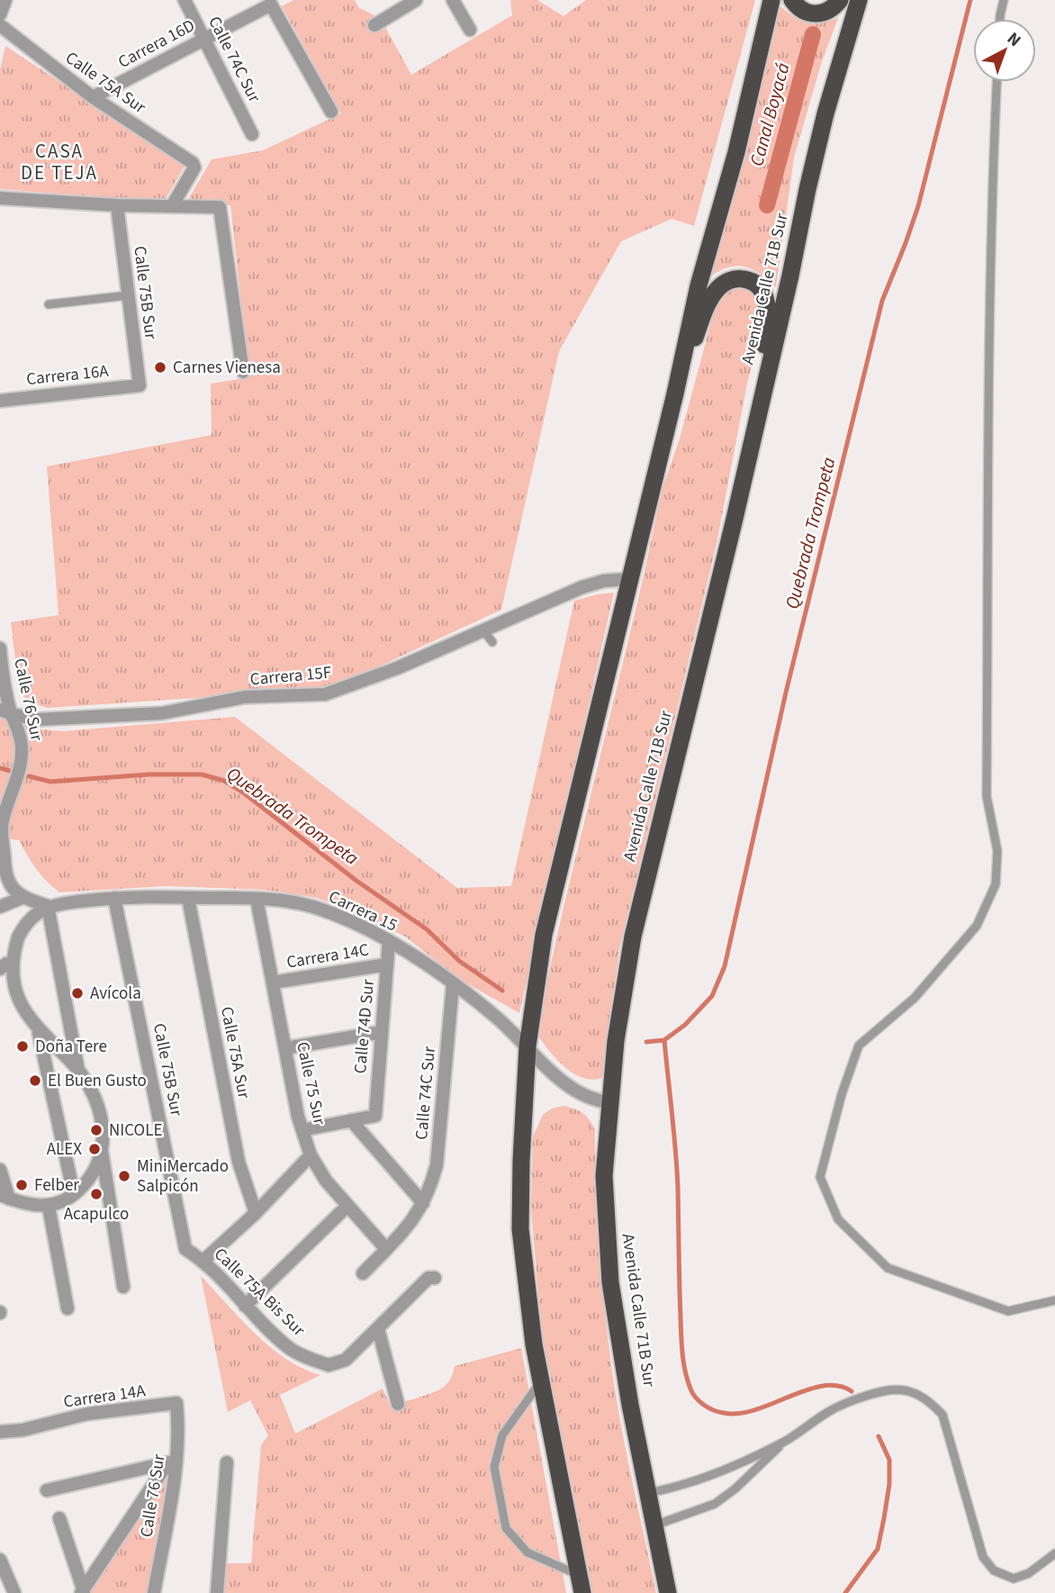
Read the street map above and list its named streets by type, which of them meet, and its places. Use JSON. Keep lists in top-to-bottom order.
{
  "streets": {
    "highway": ["Avenida Calle 71B Sur"],
    "street": [
      "Carrera 16D",
      "Calle 74C Sur",
      "Calle 75A Sur",
      "Calle 75B Sur",
      "Carrera 16A",
      "Carrera 15F",
      "Calle 76 Sur",
      "Carrera 15",
      "Carrera 14C",
      "Calle 74D Sur",
      "Calle 75 Sur",
      "Calle 75A Bis Sur",
      "Carrera 14A"
    ]
  },
  "crossings": [
    ["Carrera 16D", "Calle 74C Sur"],
    ["Carrera 16D", "Calle 75A Sur"],
    ["Calle 74C Sur", "Carrera 15"],
    ["Calle 74C Sur", "Calle 75 Sur"],
    ["Calle 75A Sur", "Carrera 15"],
    ["Avenida Calle 71B Sur", "Carrera 15"],
    ["Calle 75B Sur", "Carrera 16A"],
    ["Calle 75B Sur", "Carrera 15"],
    ["Calle 75B Sur", "Calle 75A Bis Sur"],
    ["Carrera 15F", "Calle 76 Sur"],
    ["Calle 76 Sur", "Carrera 14A"],
    ["Carrera 15", "Calle 74D Sur"],
    ["Carrera 15", "Calle 75 Sur"],
    ["Carrera 14C", "Calle 74D Sur"],
    ["Carrera 14C", "Calle 75 Sur"]
  ],
  "districts": ["CASA DE TEJA"],
  "water": ["Canal Boyacá", "Quebrada Trompeta"],
  "places": [
    "Carnes Vienesa",
    "Avícola",
    "Doña Tere",
    "El Buen Gusto",
    "NICOLE",
    "ALEX",
    "MiniMercado Salpicón",
    "Felber",
    "Acapulco"
  ],
  "north": "top right"
}
